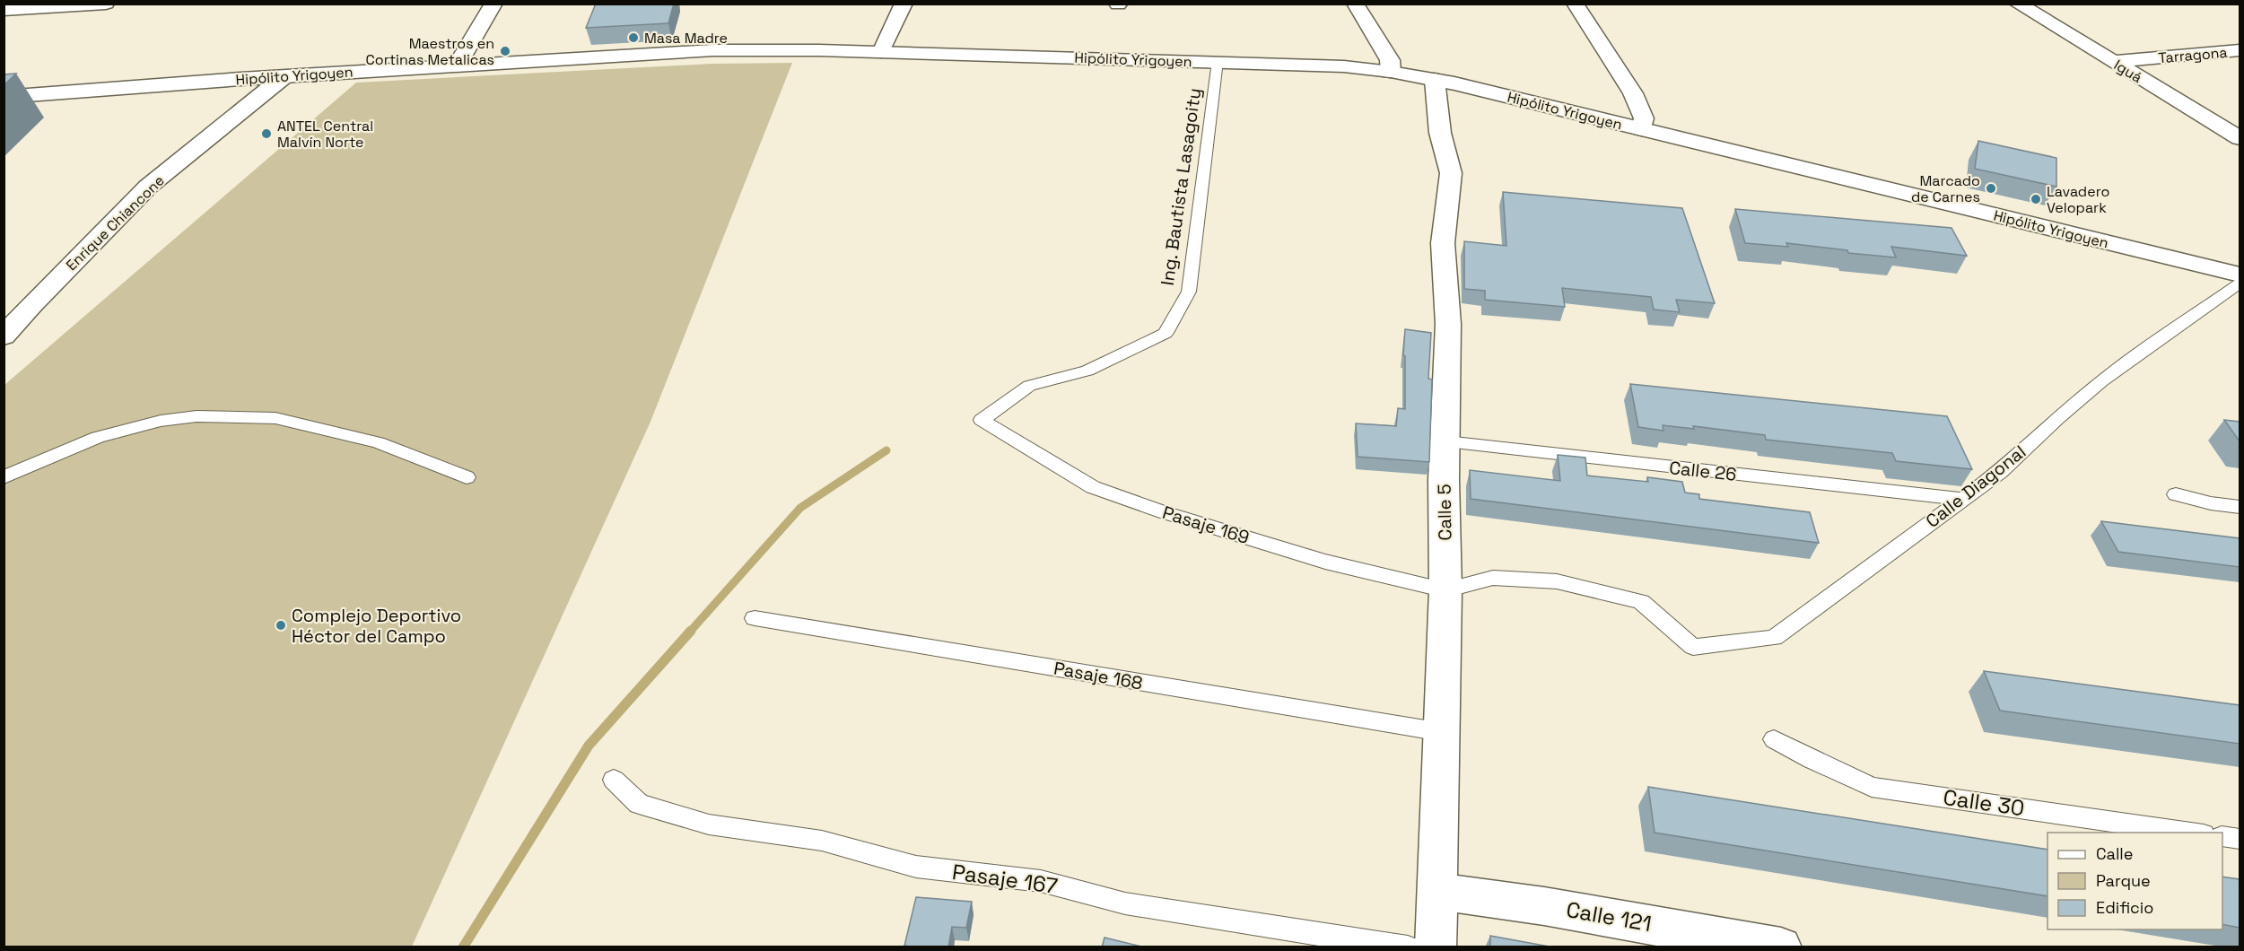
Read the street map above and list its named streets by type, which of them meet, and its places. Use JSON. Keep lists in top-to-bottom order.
{
  "streets": {
    "street": [
      "Tarragona",
      "Hipólito Yrigoyen",
      "Iguá",
      "Enrique Chiancone",
      "Calle 5",
      "Calle 121"
    ],
    "lane": [
      "Ing. Bautista Lasagoity",
      "Calle 26",
      "Calle Diagonal",
      "Pasaje 169",
      "Pasaje 168",
      "Calle 30",
      "Pasaje 167"
    ]
  },
  "crossings": [
    ["Tarragona", "Iguá"],
    ["Hipólito Yrigoyen", "Ing. Bautista Lasagoity"],
    ["Hipólito Yrigoyen", "Enrique Chiancone"],
    ["Hipólito Yrigoyen", "Calle 5"],
    ["Ing. Bautista Lasagoity", "Pasaje 169"],
    ["Calle 26", "Calle Diagonal"],
    ["Calle 26", "Calle 5"],
    ["Calle Diagonal", "Calle 5"],
    ["Calle Diagonal", "Pasaje 169"],
    ["Calle 5", "Pasaje 169"],
    ["Calle 5", "Pasaje 168"],
    ["Calle 5", "Calle 121"]
  ],
  "places": [
    "Masa Madre",
    "Maestros en Cortinas Metalicas",
    "ANTEL Central Malvín Norte",
    "Marcado de Carnes",
    "Lavadero Velopark",
    "Complejo Deportivo Héctor del Campo"
  ],
  "legend": ["Calle", "Parque", "Edificio"]
}
